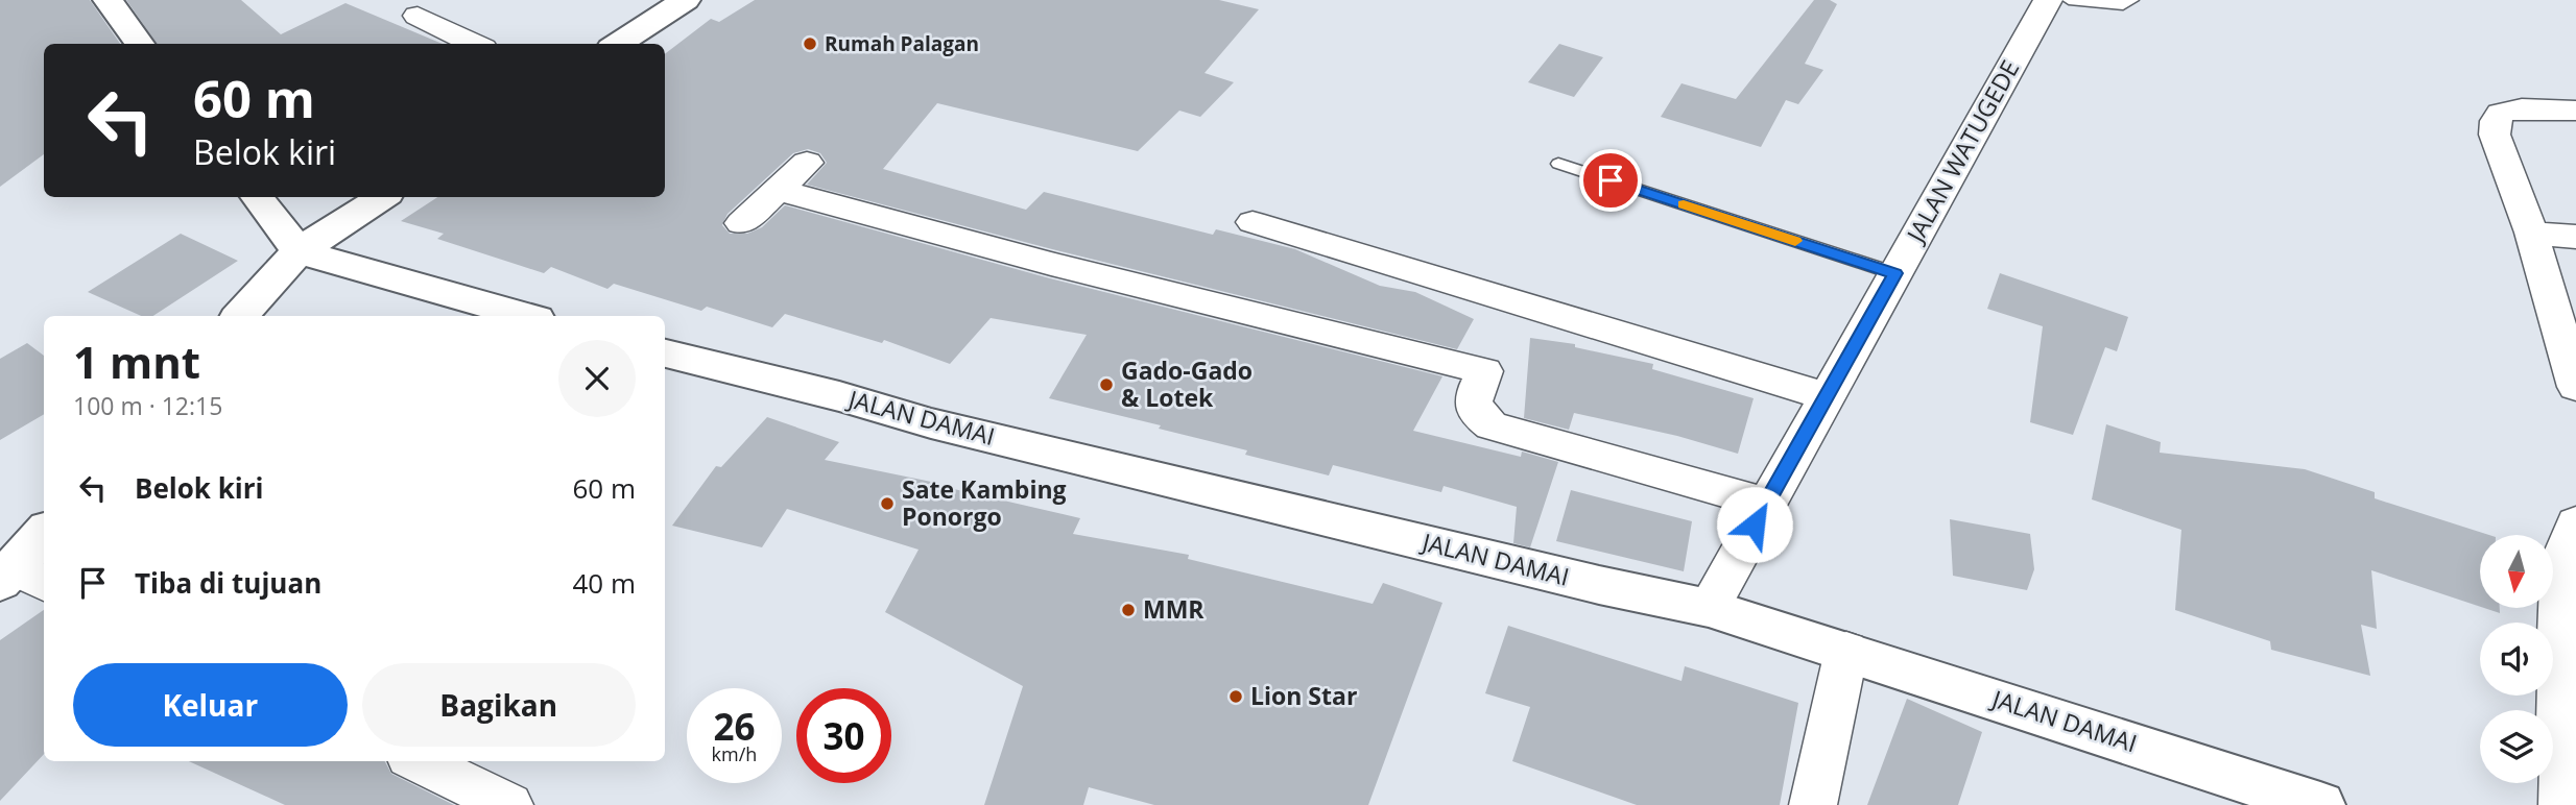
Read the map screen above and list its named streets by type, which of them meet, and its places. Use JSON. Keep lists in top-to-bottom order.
{
  "streets": {
    "main road": ["JALAN DAMAI"],
    "street": ["JALAN WATUGEDE"]
  },
  "crossings": [
    ["JALAN WATUGEDE", "JALAN DAMAI"]
  ],
  "places": [
    "Rumah Palagan",
    "Gado-Gado & Lotek",
    "Sate Kambing Ponorgo",
    "MMR",
    "Lion Star"
  ],
  "north": "bottom",
  "page": {
    "turn": ["60 m", "Belok kiri"],
    "heading": ["1 mnt", "100 m · 12:15"],
    "list": [
      {
        "name": "Belok kiri",
        "value": "60 m"
      },
      {
        "name": "Tiba di tujuan",
        "value": "40 m"
      }
    ],
    "buttons": ["Keluar", "Bagikan"],
    "speed": "26 km/h",
    "limit": "30"
  }
}
